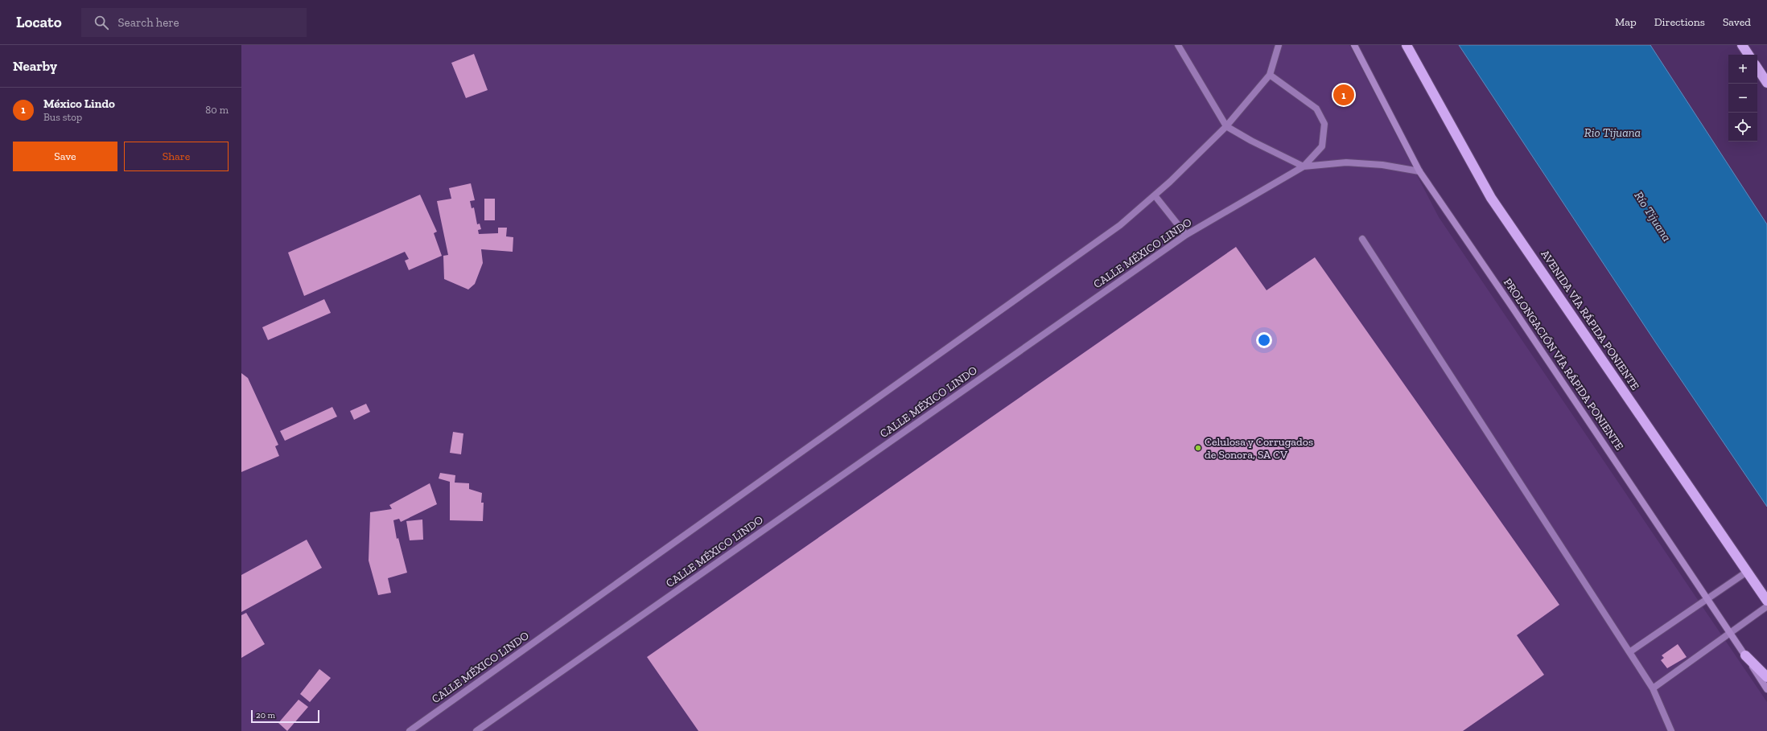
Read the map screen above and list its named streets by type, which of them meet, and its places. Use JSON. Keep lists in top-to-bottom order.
{
  "streets": {
    "highway": ["AVENIDA VÍA RÁPIDA PONIENTE"],
    "main road": ["PROLONGACIÓN VÍA RÁPIDA PONIENTE"],
    "lane": ["CALLE MÉXICO LINDO"]
  },
  "crossings": [
    ["CALLE MÉXICO LINDO", "PROLONGACIÓN VÍA RÁPIDA PONIENTE"]
  ],
  "water": ["Rio Tijuana", "Río Tijuana"],
  "places": ["Celulosa y Corrugados de Sonora, SA CV"],
  "scale_bar": "20 m",
  "page": {
    "header": "Locato",
    "search": "Search here",
    "nav": ["Map", "Directions", "Saved"],
    "heading": "Nearby",
    "map_buttons": ["+", "−"],
    "pins": "1",
    "list": [
      {
        "mark": "1",
        "name": "México Lindo",
        "note": "Bus stop",
        "value": "80 m"
      }
    ],
    "buttons": ["Save", "Share"],
    "scale": "20 m"
  }
}
